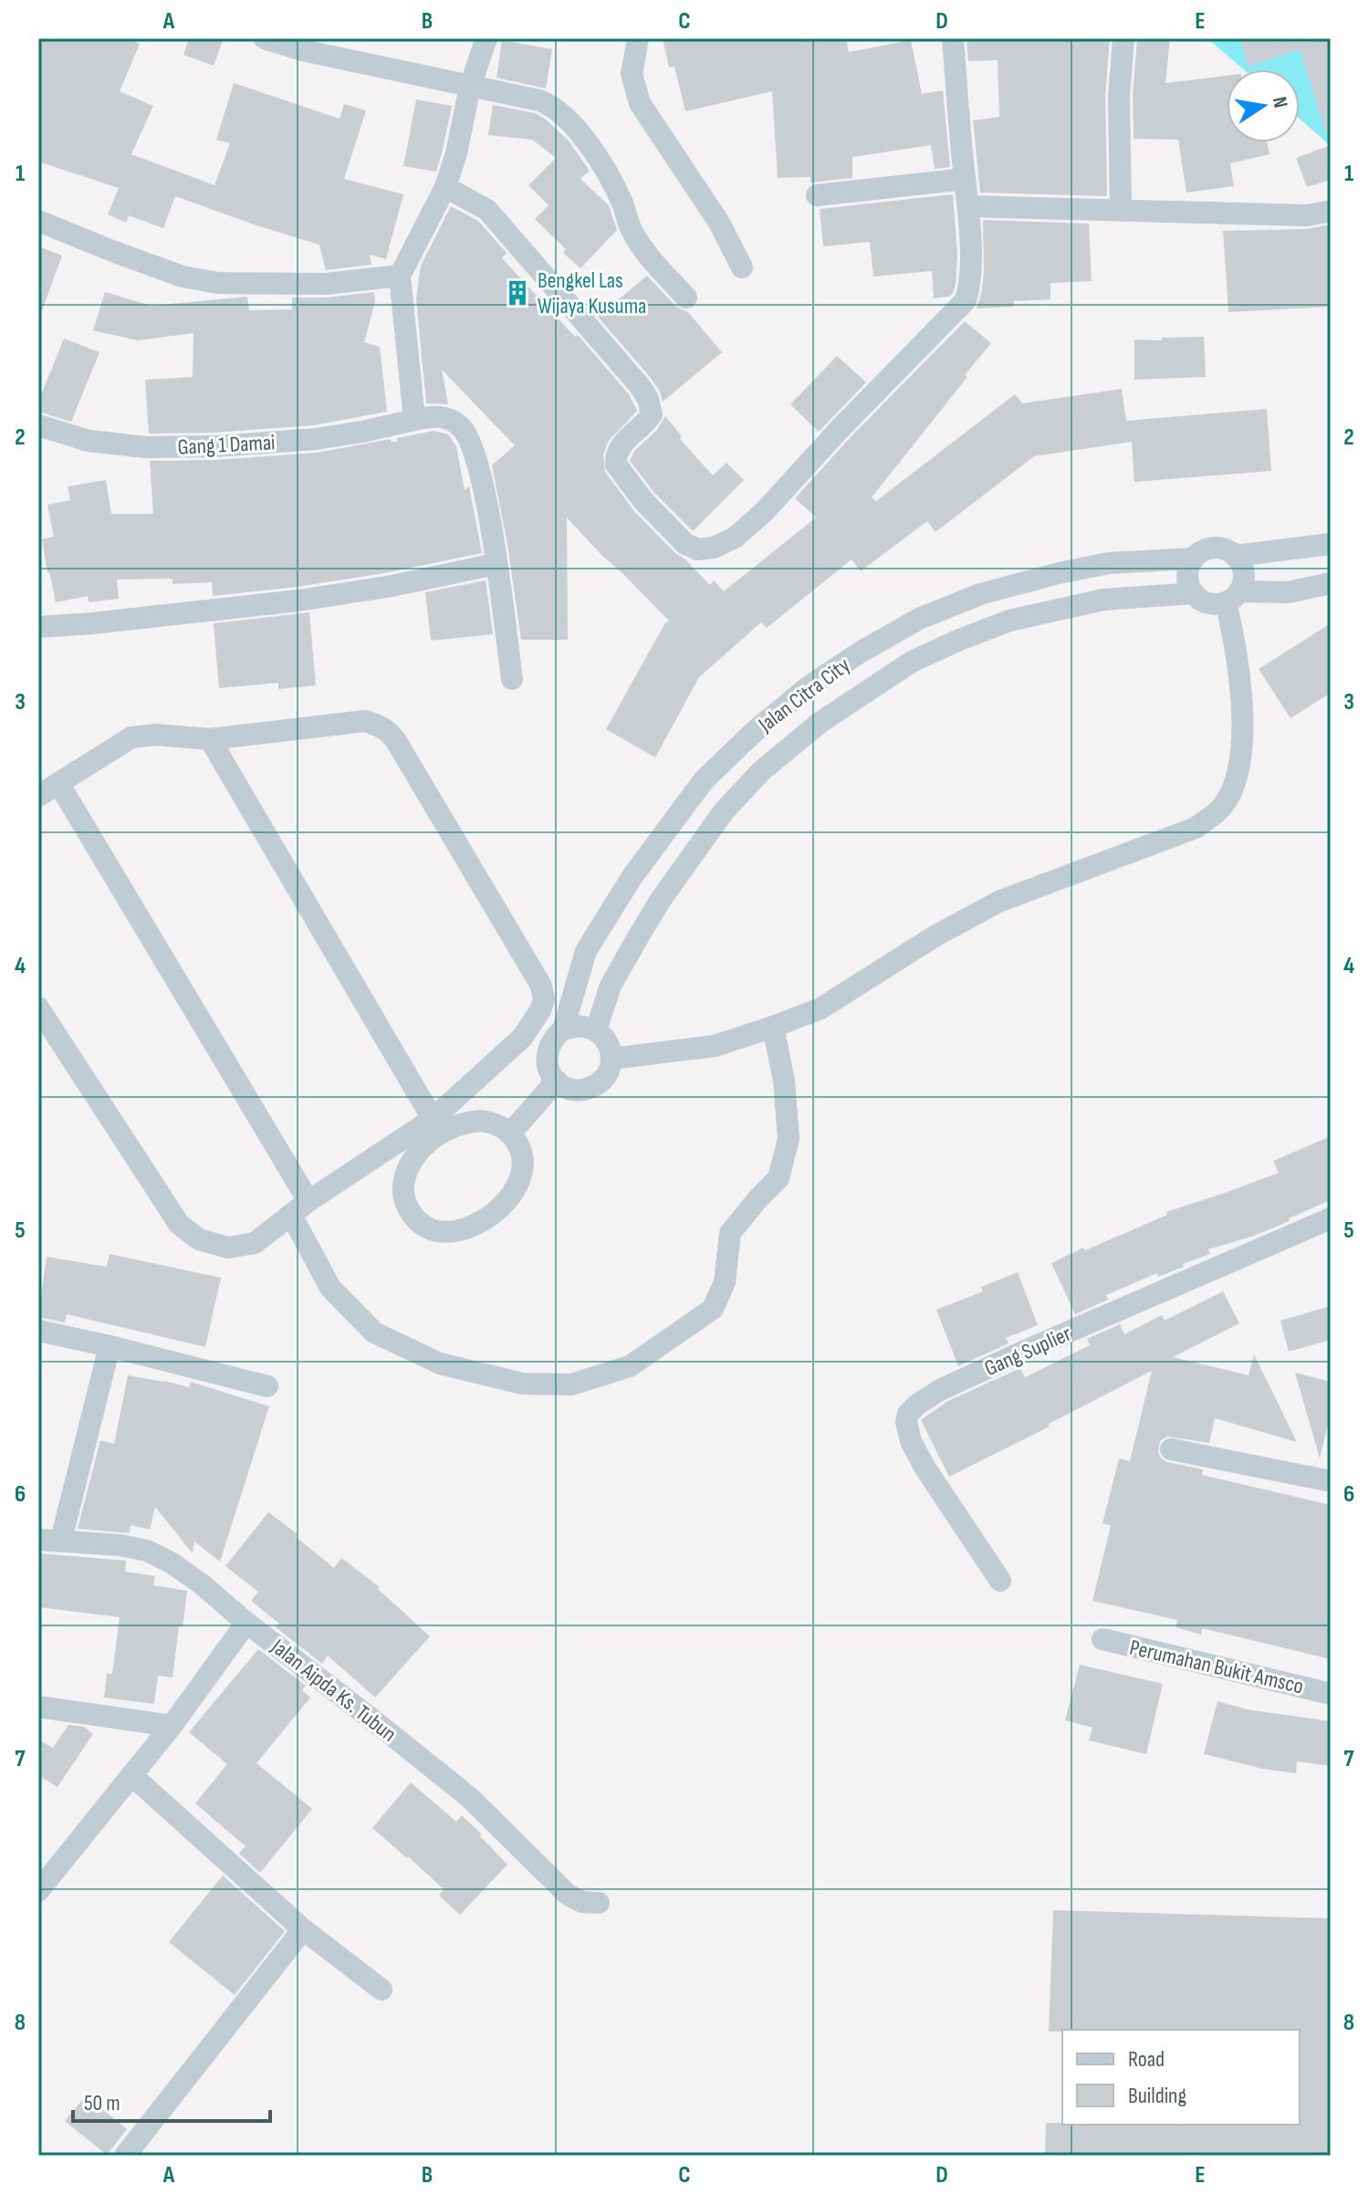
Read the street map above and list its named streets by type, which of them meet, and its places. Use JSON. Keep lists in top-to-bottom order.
{
  "streets": {
    "street": [
      "Gang 1 Damai",
      "Jalan Citra City",
      "Gang Suplier",
      "Perumahan Bukit Amsco",
      "Jalan Aipda Ks. Tubun"
    ]
  },
  "places": {
    "building": ["Bengkel Las Wijaya Kusuma"]
  },
  "legend": ["Road", "Building"],
  "scale_bar": "50 m",
  "north": "right",
  "grid": {
    "columns": [
      "A",
      "B",
      "C",
      "D",
      "E"
    ],
    "rows": [
      "1",
      "2",
      "3",
      "4",
      "5",
      "6",
      "7",
      "8"
    ]
  }
}
